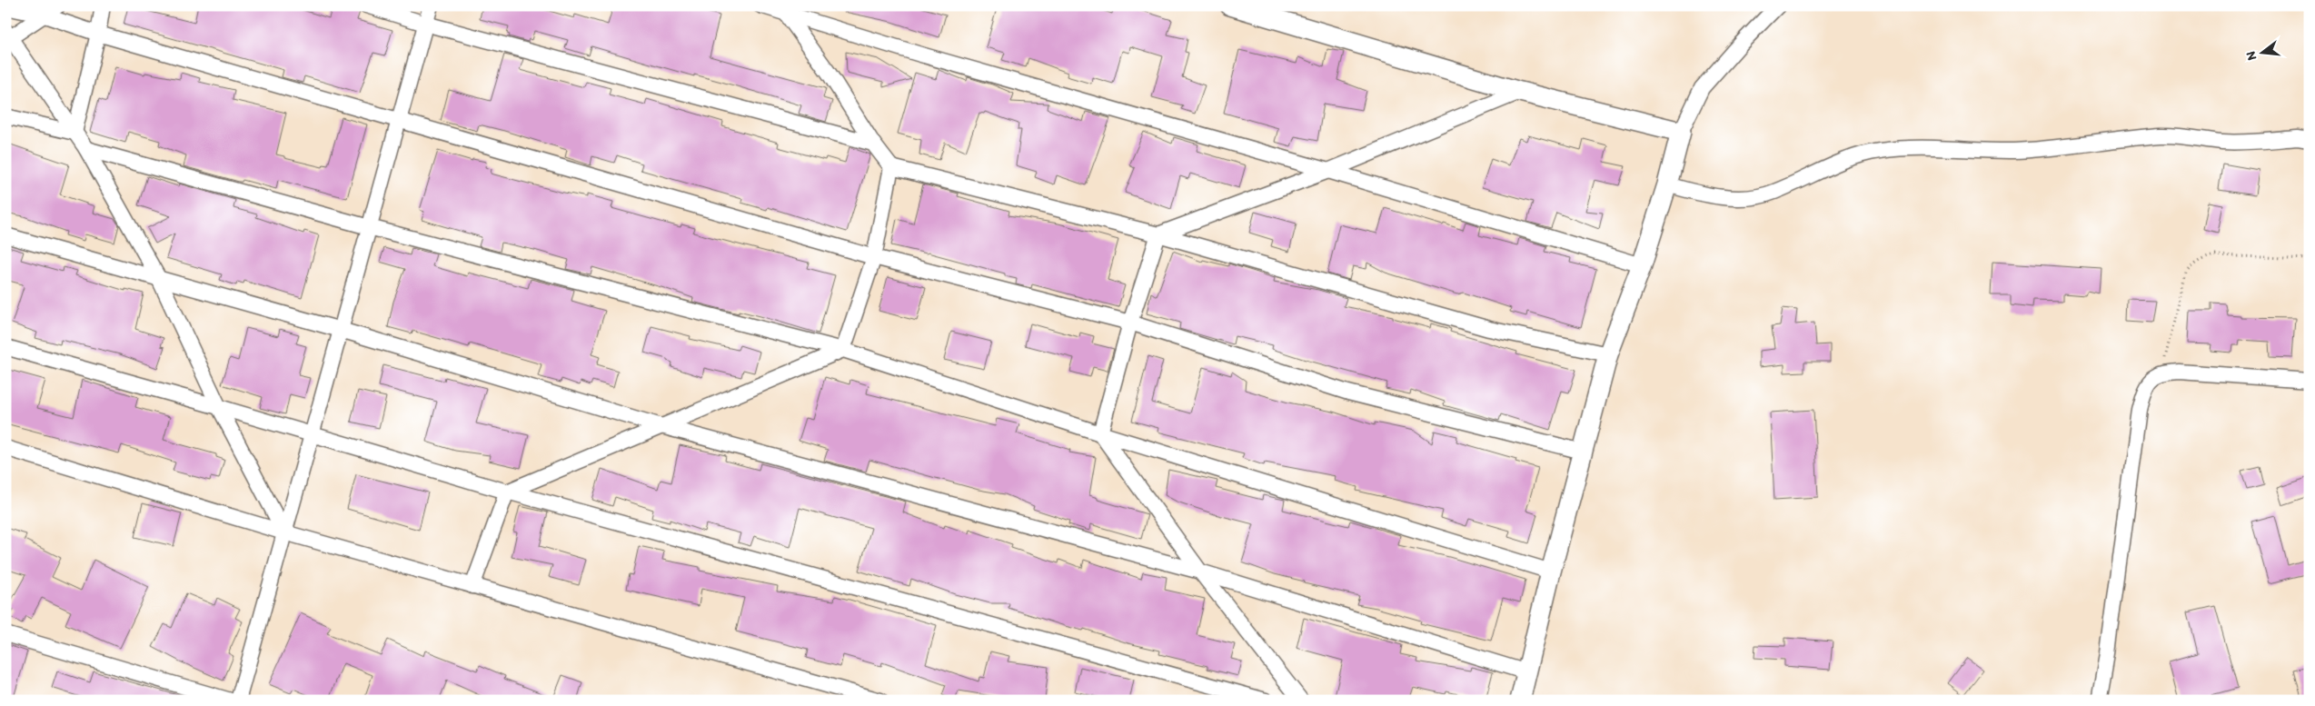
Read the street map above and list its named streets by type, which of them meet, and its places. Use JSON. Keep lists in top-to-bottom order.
{
  "north": "left"
}
